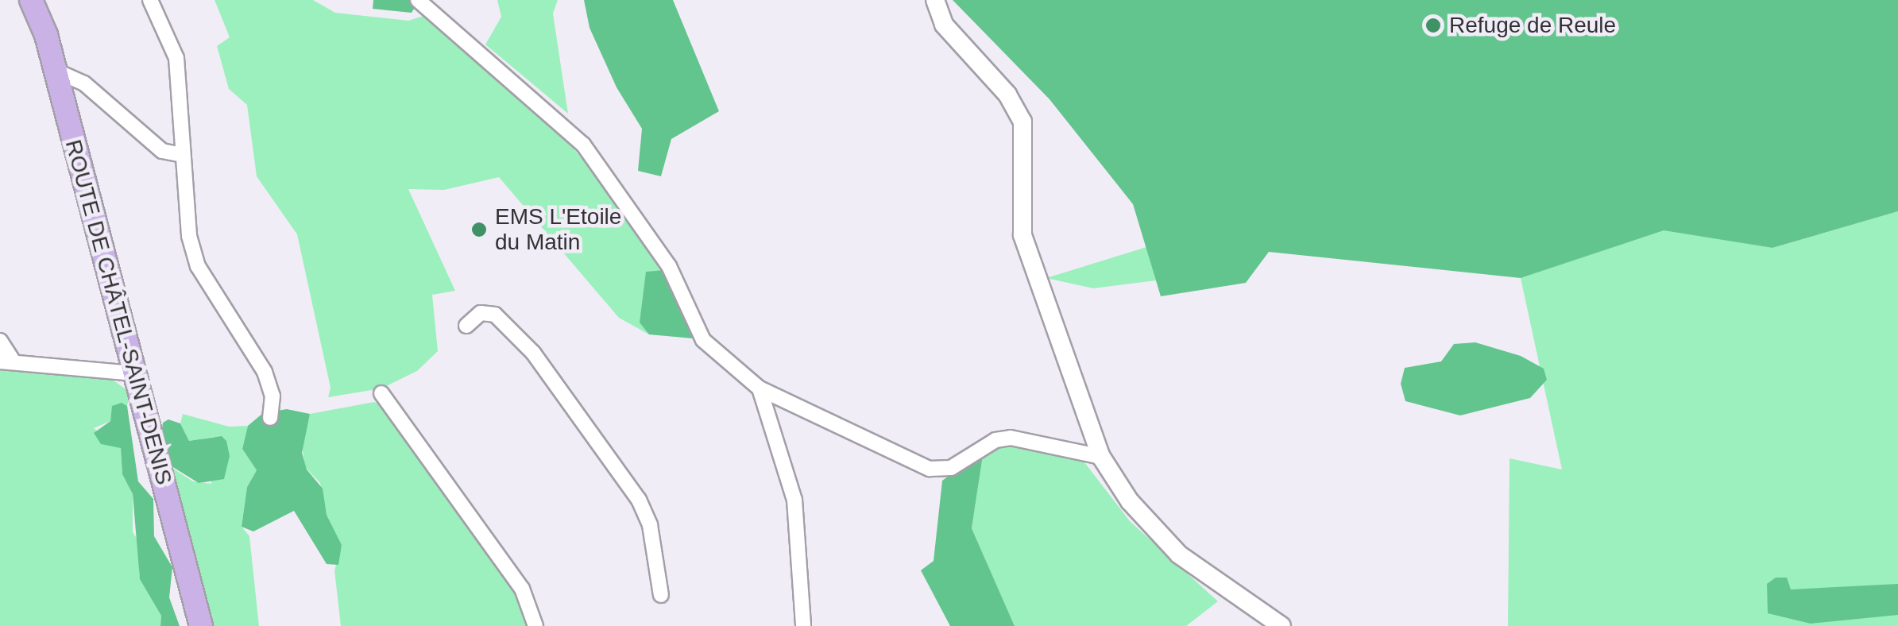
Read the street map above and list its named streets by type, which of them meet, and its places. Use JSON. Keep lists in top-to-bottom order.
{
  "streets": {
    "main road": ["ROUTE DE CHÂTEL-SAINT-DENIS"]
  },
  "places": ["Refuge de Reule", "EMS L'Etoile du Matin"]
}
